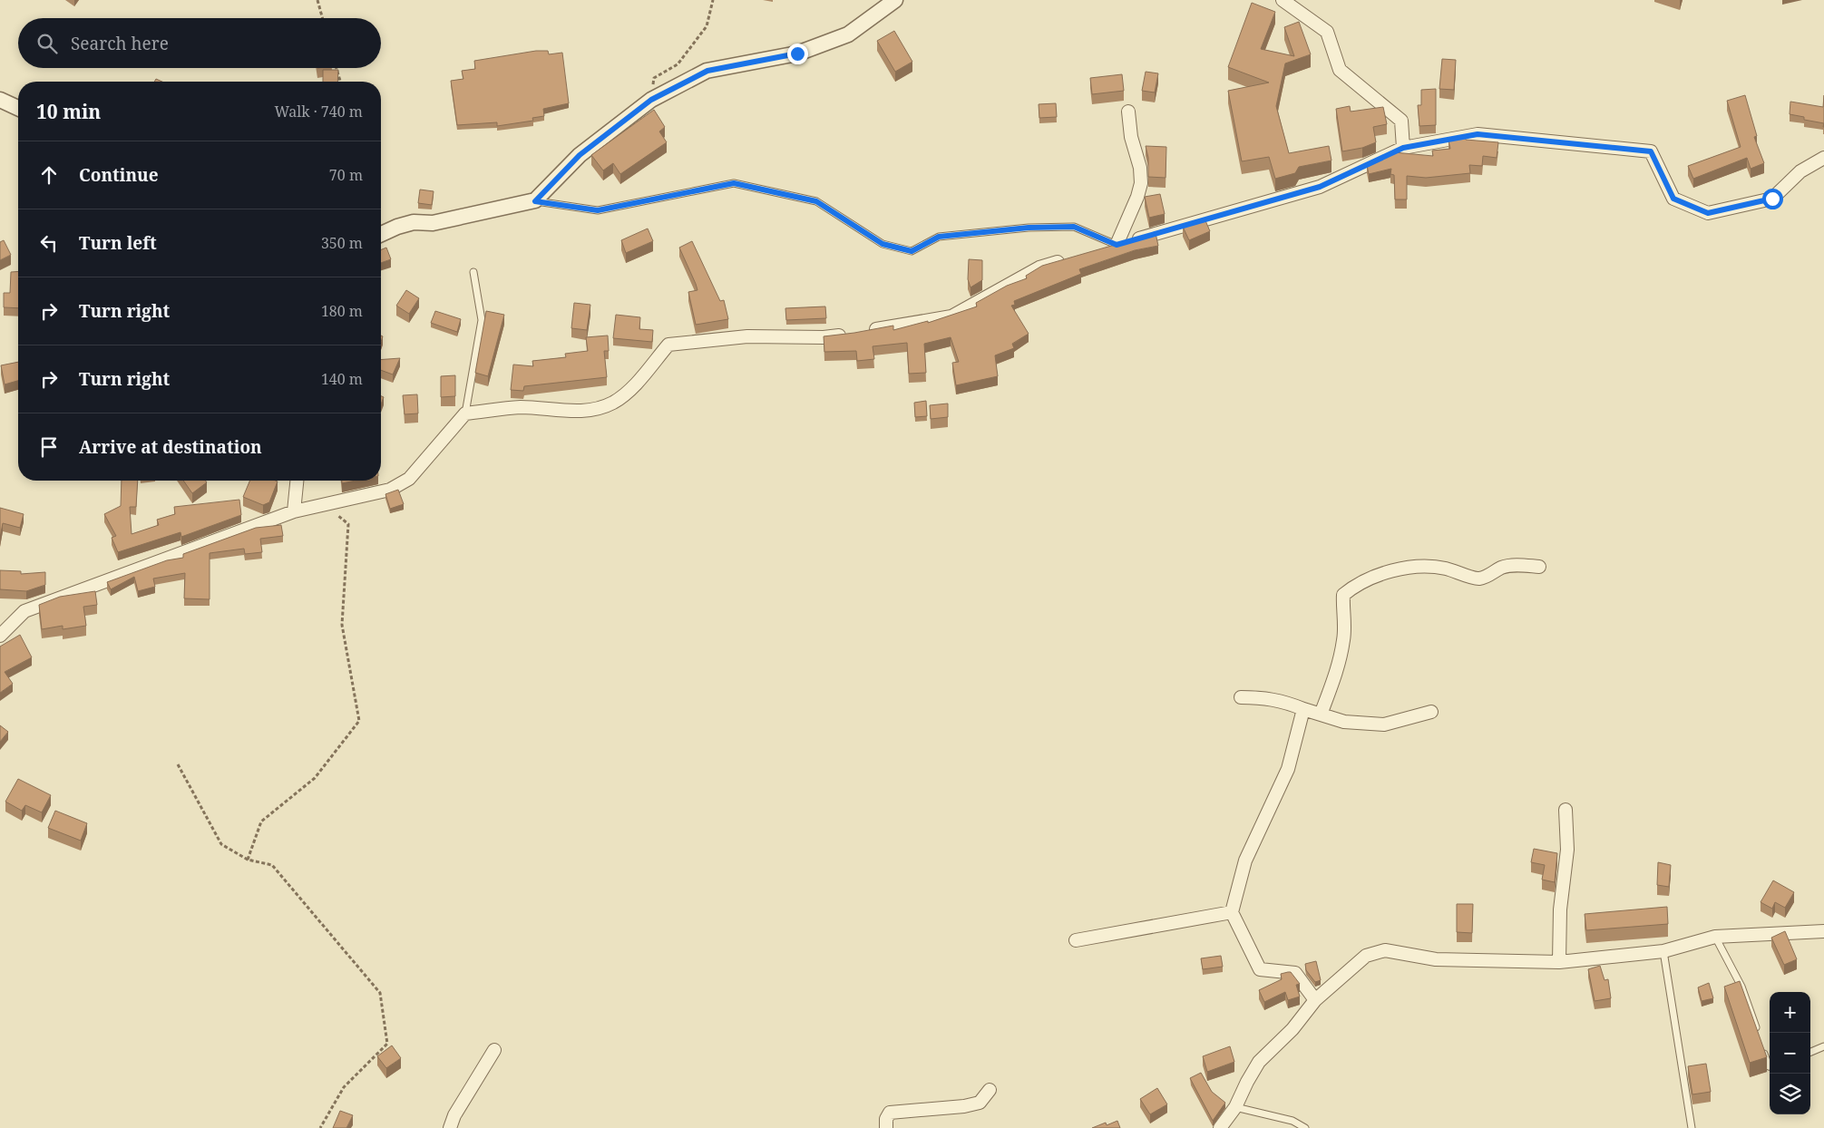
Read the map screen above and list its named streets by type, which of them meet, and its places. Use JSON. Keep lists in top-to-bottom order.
{
  "page": {
    "search": "Search here",
    "heading": ["10 min", "Walk · 740 m"],
    "list": [
      ["Continue", "70 m"],
      ["Turn left", "350 m"],
      ["Turn right", "180 m"],
      ["Turn right", "140 m"],
      "Arrive at destination"
    ],
    "map_buttons": ["+", "−"]
  }
}
